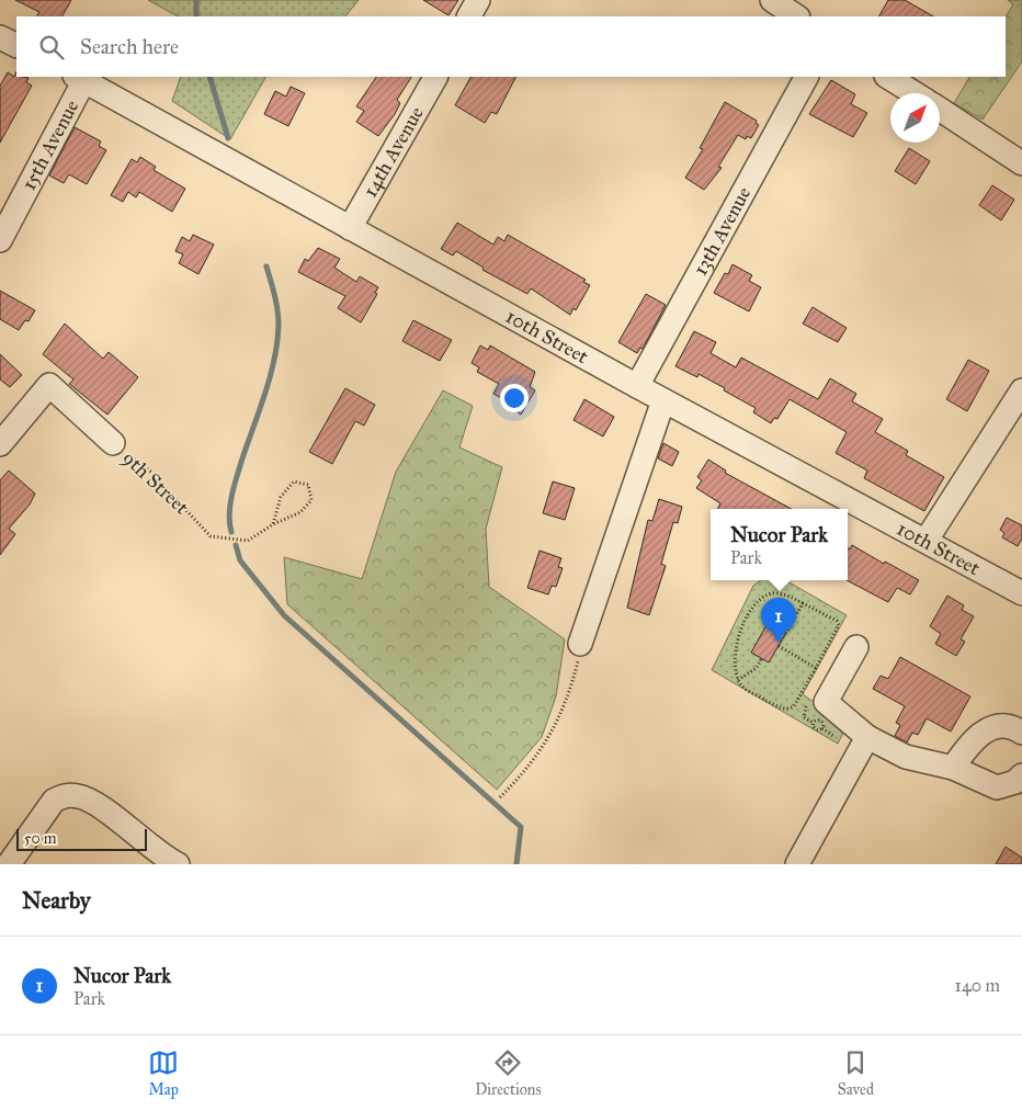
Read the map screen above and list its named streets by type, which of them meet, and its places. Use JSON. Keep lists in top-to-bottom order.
{
  "streets": {
    "street": [
      "15th Avenue",
      "14th Avenue",
      "13th Avenue",
      "10th Street",
      "9th Street"
    ]
  },
  "crossings": [
    ["15th Avenue", "10th Street"],
    ["14th Avenue", "10th Street"],
    ["13th Avenue", "10th Street"]
  ],
  "scale_bar": "50 m",
  "north": "top right",
  "page": {
    "search": "Search here",
    "popup": ["Nucor Park", "Park"],
    "pins": "1",
    "scale": "50 m",
    "heading": "Nearby",
    "list": [
      {
        "mark": "1",
        "name": "Nucor Park",
        "note": "Park",
        "value": "140 m"
      }
    ],
    "nav": ["Map", "Directions", "Saved"]
  }
}
